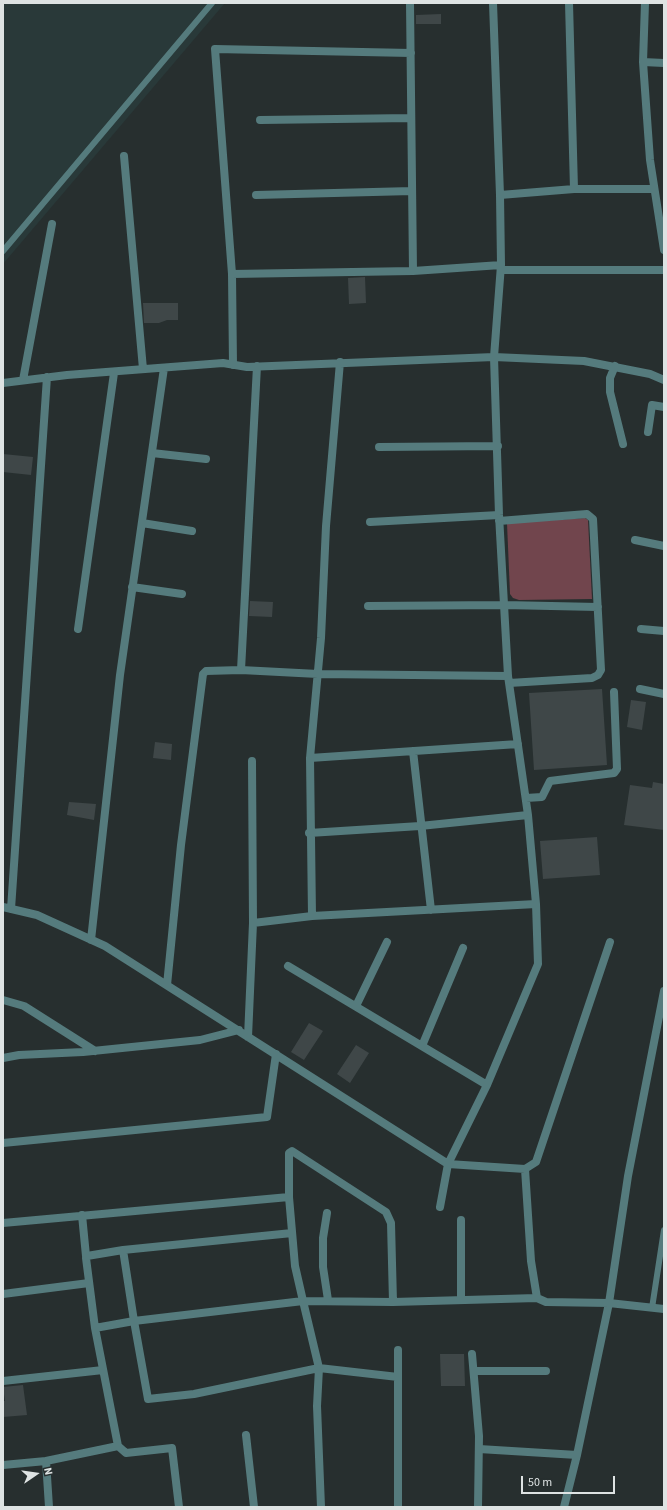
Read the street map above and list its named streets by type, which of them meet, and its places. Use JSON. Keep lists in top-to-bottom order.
{
  "scale_bar": "50 m",
  "north": "right"
}
